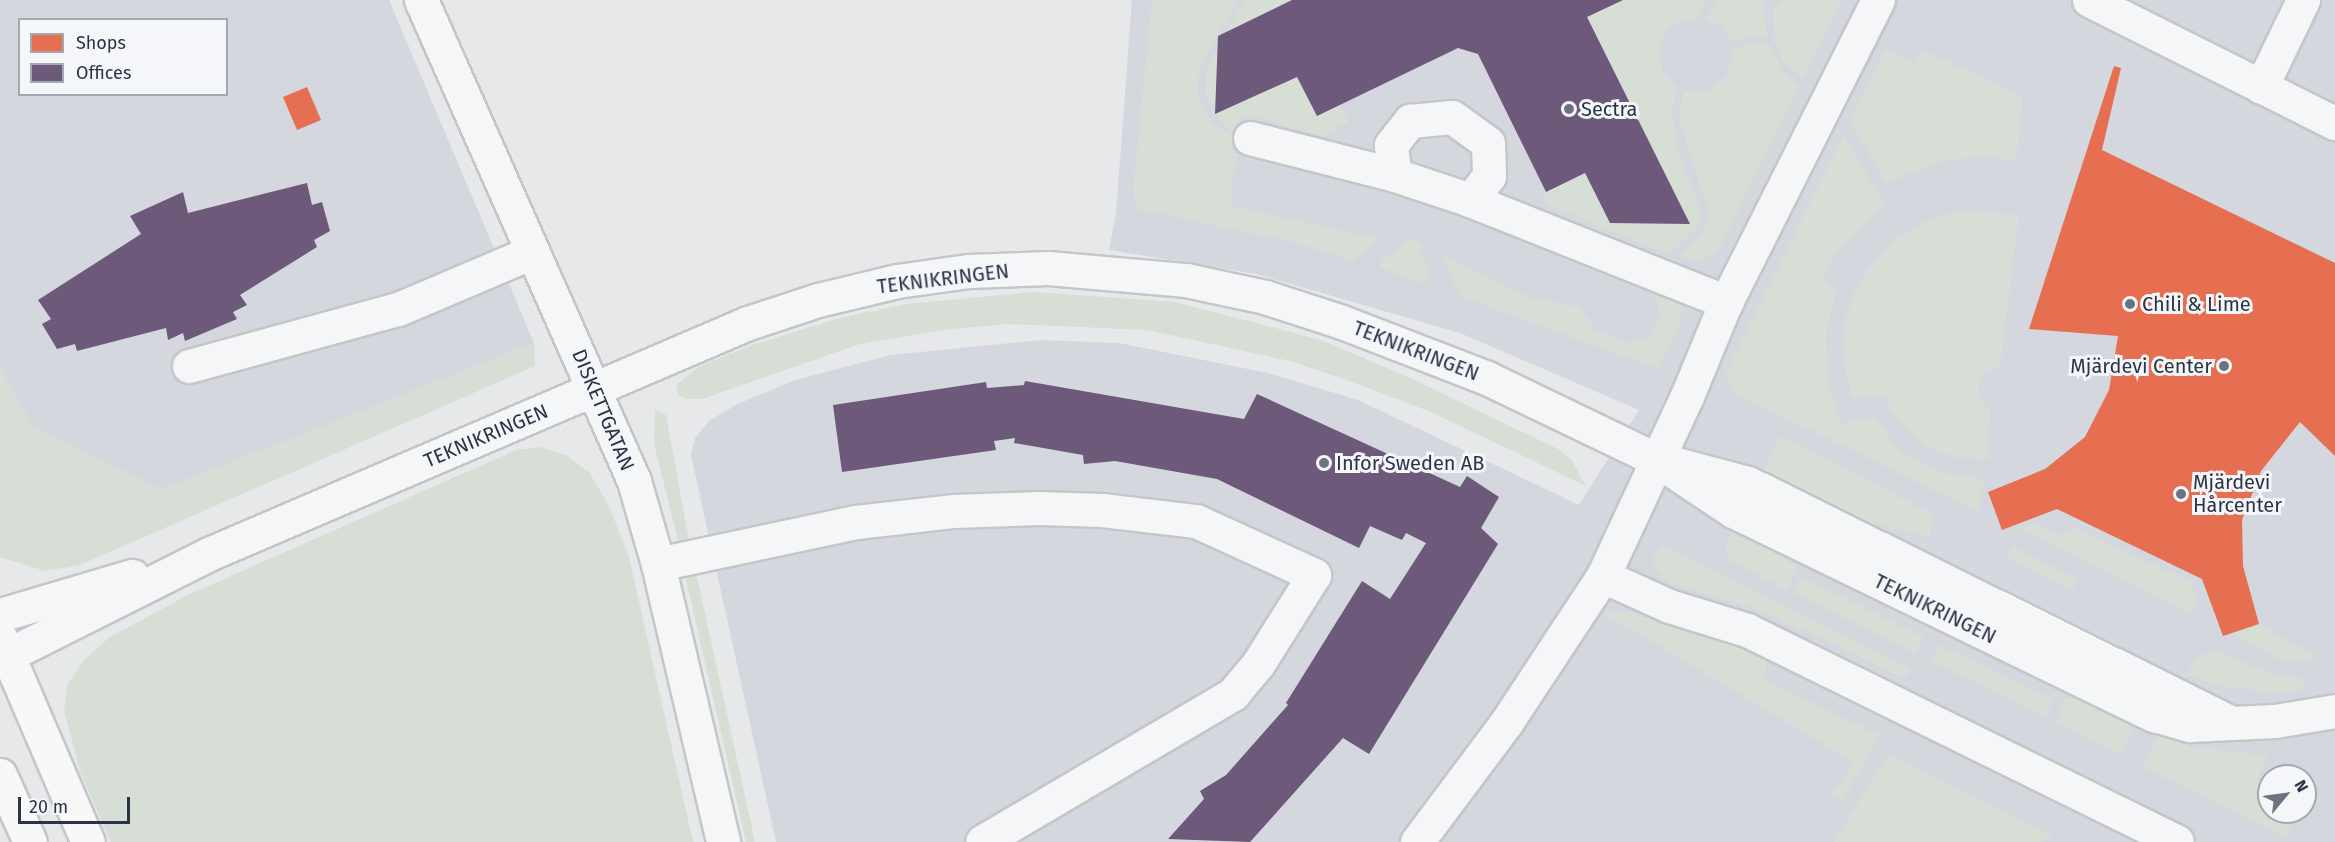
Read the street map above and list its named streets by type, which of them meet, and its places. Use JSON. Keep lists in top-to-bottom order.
{
  "streets": {
    "street": ["TEKNIKRINGEN", "DISKETTGATAN"]
  },
  "crossings": [
    ["TEKNIKRINGEN", "DISKETTGATAN"]
  ],
  "places": [
    "Sectra",
    "Chili & Lime",
    "Mjärdevi Center",
    "Infor Sweden AB",
    "Mjärdevi Hårcenter"
  ],
  "legend": ["Shops", "Offices"],
  "scale_bar": "20 m",
  "north": "top right"
}
